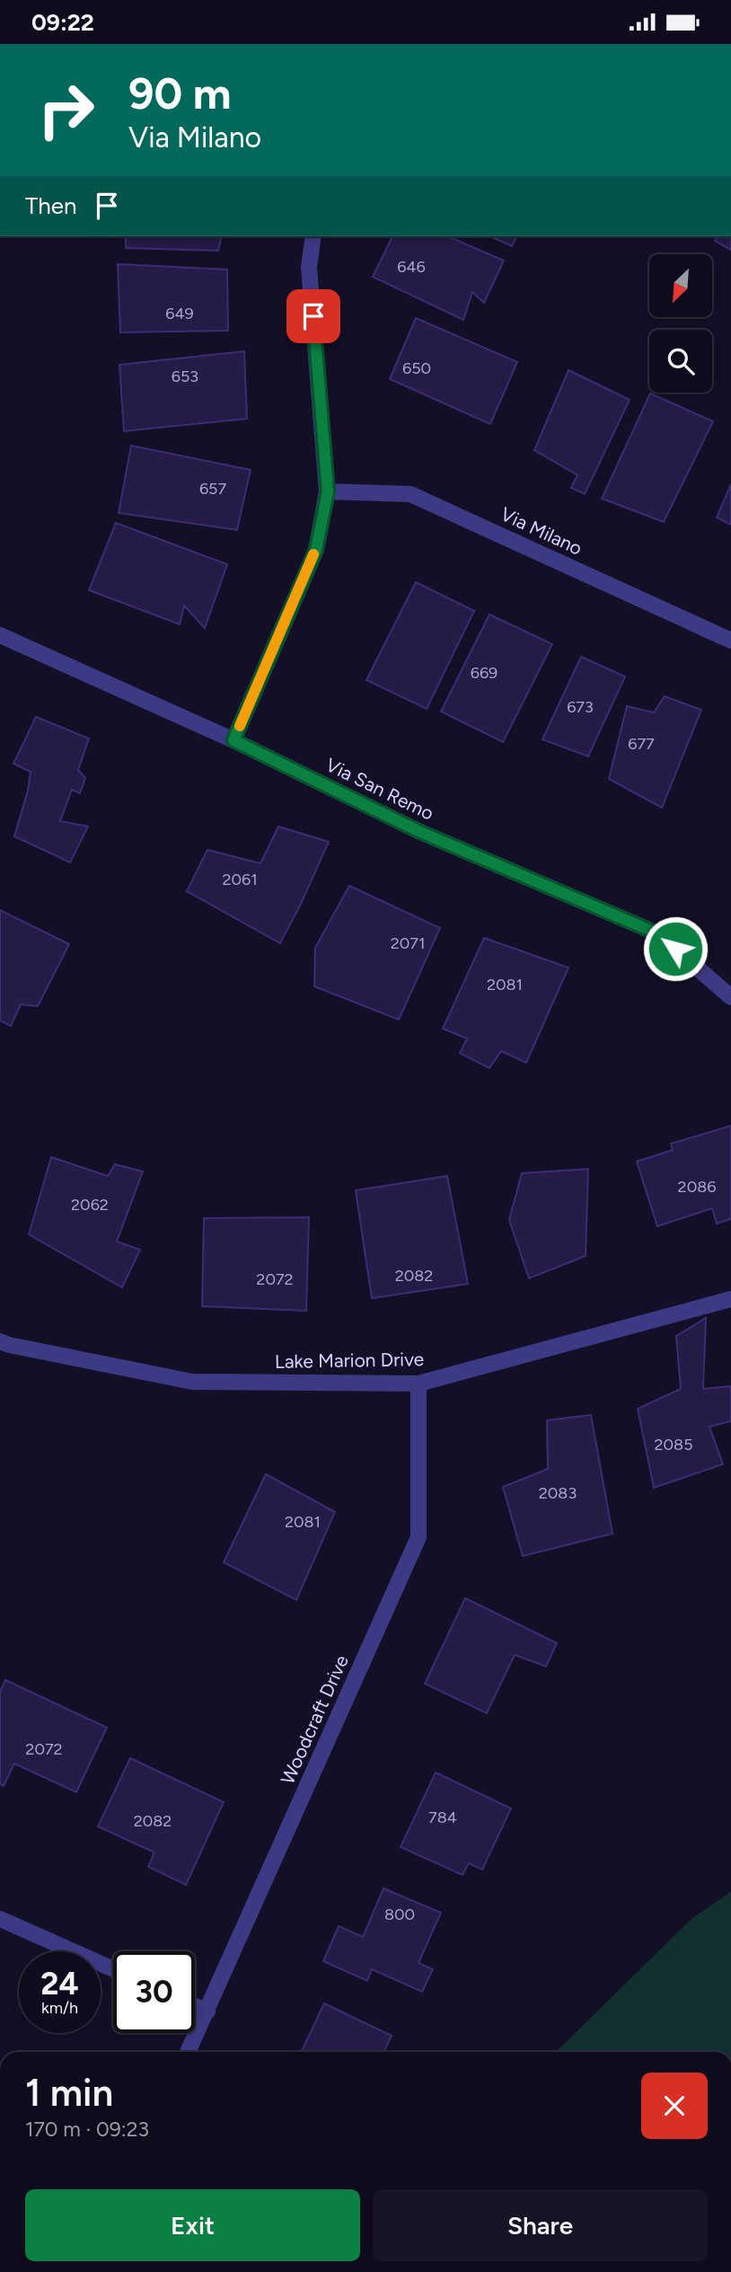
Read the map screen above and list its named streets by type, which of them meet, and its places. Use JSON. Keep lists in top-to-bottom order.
{
  "streets": {
    "street": [
      "Via Milano",
      "Via San Remo",
      "Lake Marion Drive",
      "Woodcraft Drive"
    ]
  },
  "crossings": [
    ["Lake Marion Drive", "Woodcraft Drive"]
  ],
  "house_numbers": [
    "646",
    "649",
    "650",
    "653",
    "657",
    "669",
    "673",
    "677",
    "2061",
    "2071",
    "2081",
    "2086",
    "2062",
    "2082",
    "2072",
    "2085",
    "2083",
    "2081",
    "2072",
    "784",
    "2082",
    "800"
  ],
  "north": "bottom left",
  "page": {
    "status": "09:22",
    "turn": ["90 m", "Via Milano"],
    "then": "Then",
    "speed": "24 km/h",
    "limit": "30",
    "heading": ["1 min", "170 m · 09:23"],
    "buttons": ["Exit", "Share"]
  }
}
